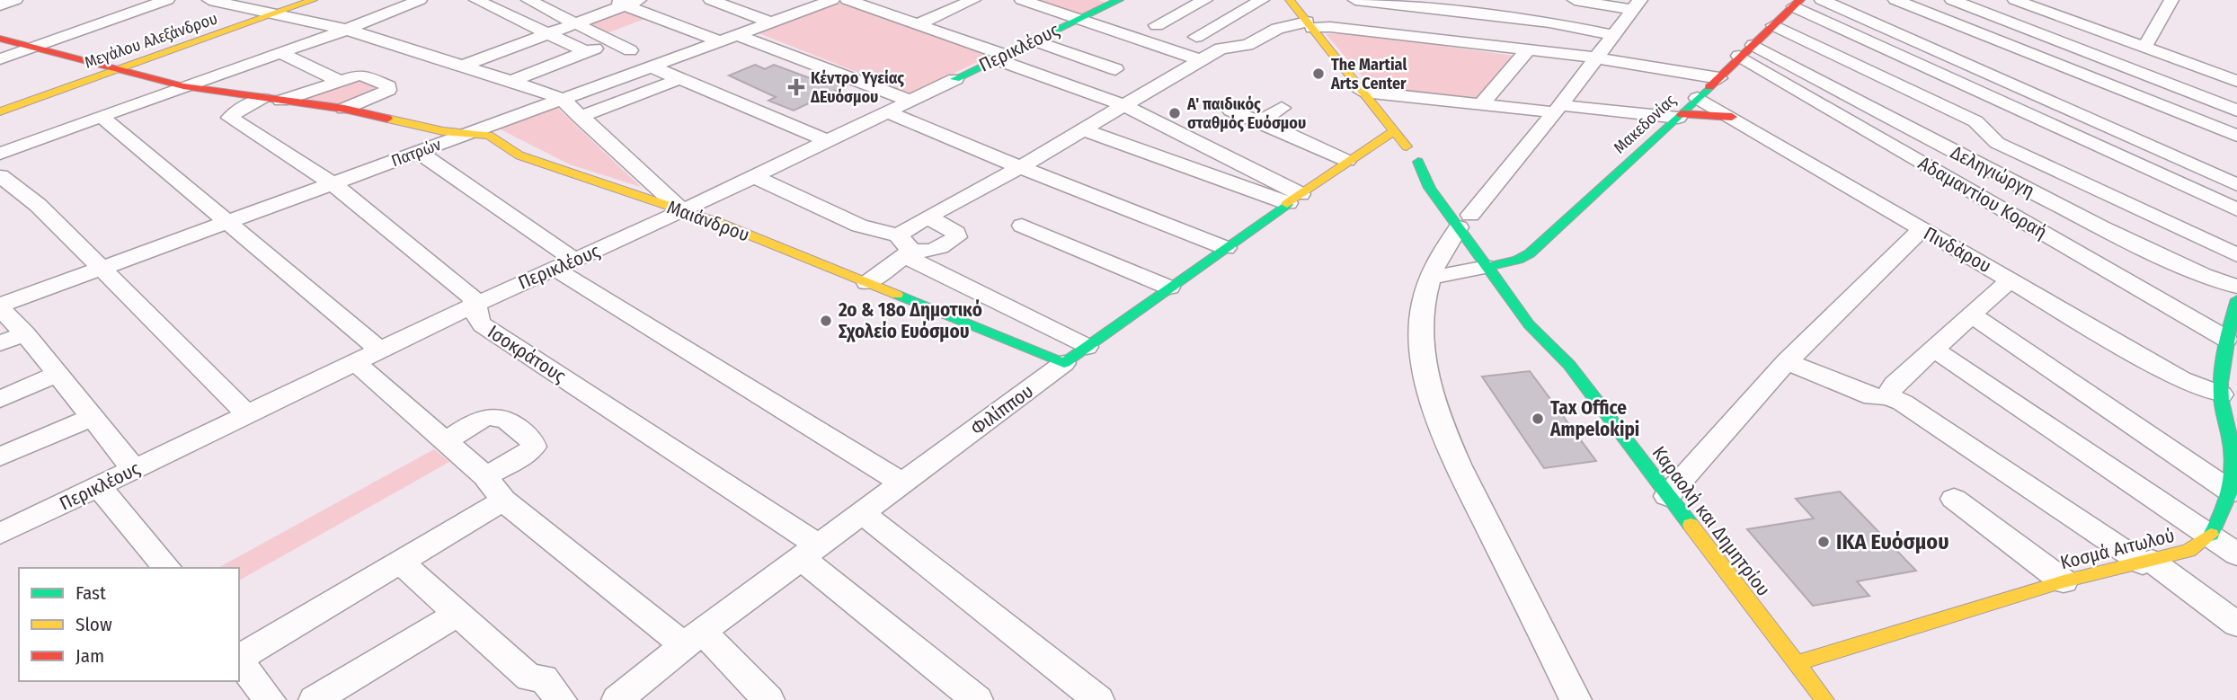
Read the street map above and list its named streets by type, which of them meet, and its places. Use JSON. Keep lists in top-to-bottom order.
{
  "streets": {
    "street": [
      "Μεγάλου Αλεξάνδρου",
      "Περικλέους",
      "Μακεδονίας",
      "Πατρών",
      "Δεληγιώργη",
      "Αδαμαντίου Κοραή",
      "Μαιάνδρου",
      "Πινδάρου",
      "Ισοκράτους",
      "Φιλίππου",
      "Καραολή και Δημητρίου",
      "Κοσμά Αιτωλού"
    ]
  },
  "crossings": [
    ["Μεγάλου Αλεξάνδρου", "Μαιάνδρου"],
    ["Περικλέους", "Μαιάνδρου"],
    ["Περικλέους", "Ισοκράτους"],
    ["Μακεδονίας", "Δεληγιώργη"],
    ["Μακεδονίας", "Αδαμαντίου Κοραή"],
    ["Μακεδονίας", "Πινδάρου"],
    ["Μακεδονίας", "Καραολή και Δημητρίου"],
    ["Πατρών", "Μαιάνδρου"],
    ["Πατρών", "Ισοκράτους"],
    ["Δεληγιώργη", "Αδαμαντίου Κοραή"],
    ["Μαιάνδρου", "Ισοκράτους"],
    ["Μαιάνδρου", "Φιλίππου"],
    ["Ισοκράτους", "Φιλίππου"],
    ["Φιλίππου", "Καραολή και Δημητρίου"],
    ["Καραολή και Δημητρίου", "Κοσμά Αιτωλού"]
  ],
  "places": {
    "other": [
      "The Martial Arts Center",
      "Α' παιδικός σταθμός Ευόσμου",
      "2ο & 18ο Δημοτικό Σχολείο Ευόσμου",
      "Tax Office Ampelokipi",
      "ΙΚΑ Ευόσμου"
    ],
    "health": ["Κέντρο Υγείας ΔΕυόσμου"]
  },
  "legend": ["Fast", "Slow", "Jam"]
}
